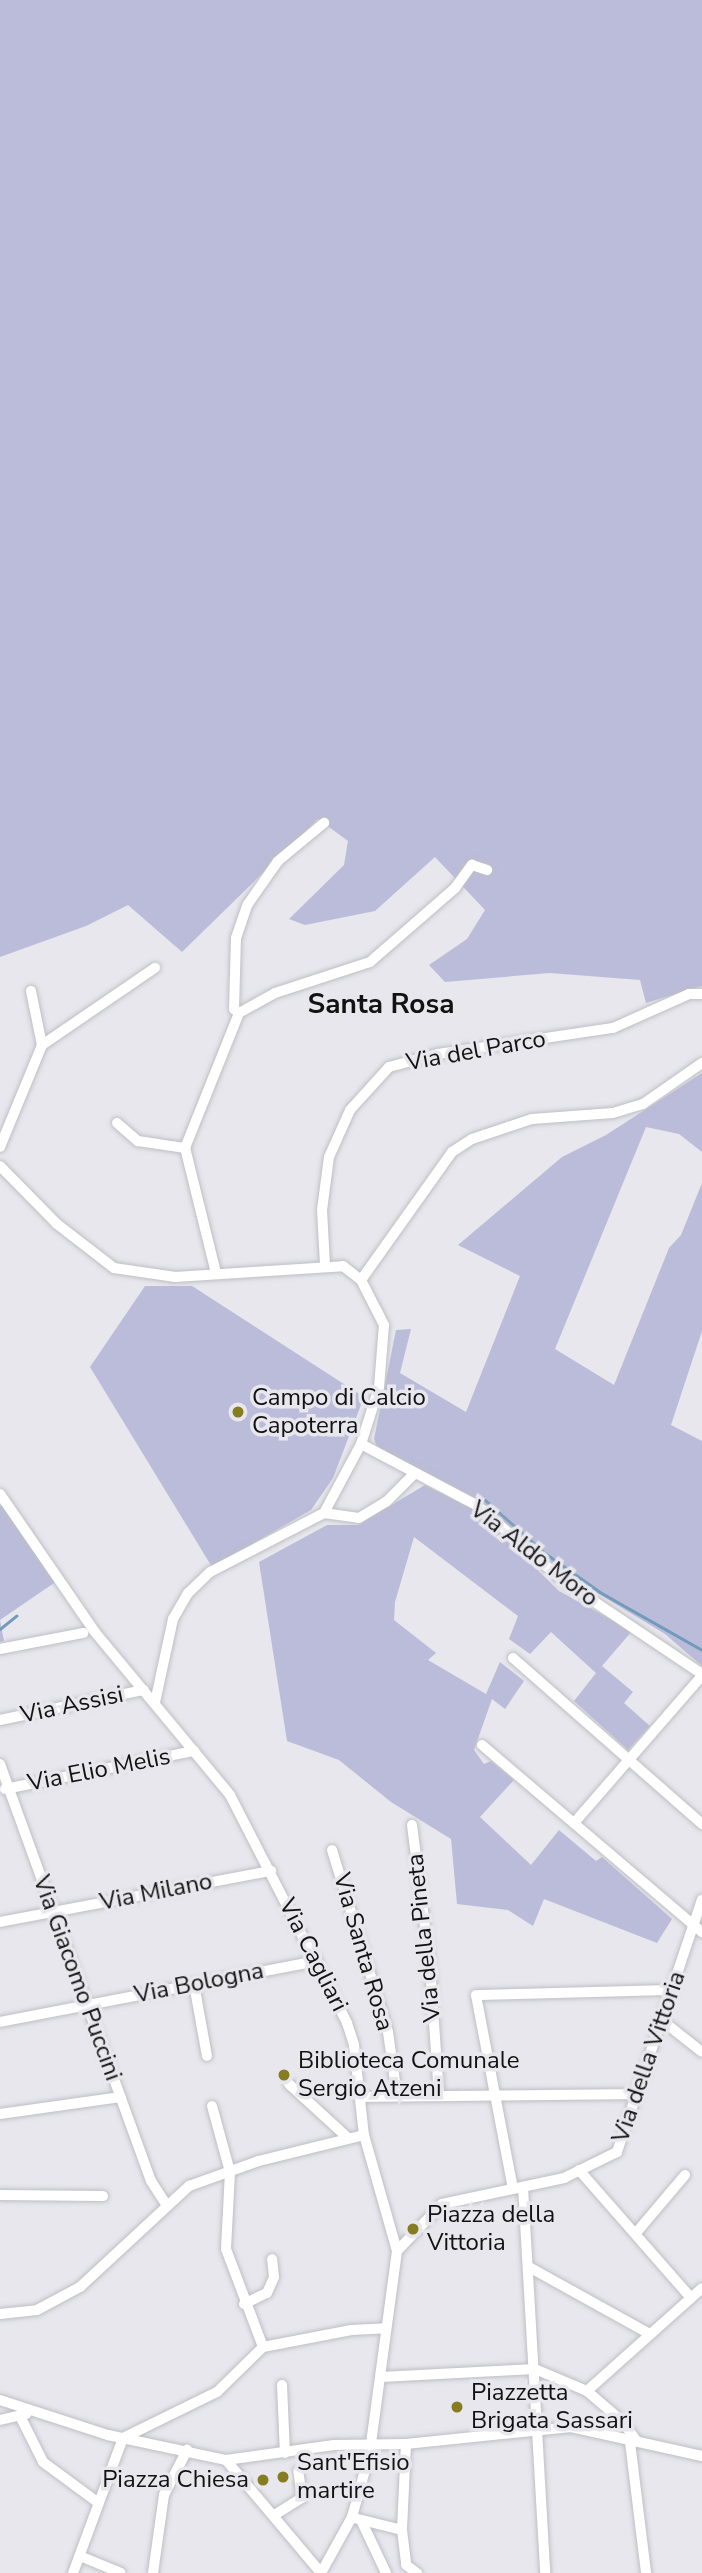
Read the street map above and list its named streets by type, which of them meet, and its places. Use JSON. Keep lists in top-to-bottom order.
{
  "streets": {
    "street": [
      "Via del Parco",
      "Via Aldo Moro",
      "Via Assisi",
      "Via Elio Melis",
      "Via Milano",
      "Via della Pineta",
      "Via Santa Rosa",
      "Via Cagliari",
      "Via Giacomo Puccini",
      "Via Bologna",
      "Via della Vittoria"
    ]
  },
  "crossings": [
    ["Via Assisi", "Via Cagliari"],
    ["Via Elio Melis", "Via Cagliari"],
    ["Via Elio Melis", "Via Giacomo Puccini"],
    ["Via Milano", "Via Cagliari"],
    ["Via Milano", "Via Giacomo Puccini"],
    ["Via Cagliari", "Via Bologna"],
    ["Via Cagliari", "Via della Vittoria"],
    ["Via Giacomo Puccini", "Via Bologna"]
  ],
  "districts": ["Santa Rosa"],
  "places": [
    "Campo di Calcio Capoterra",
    "Biblioteca Comunale Sergio Atzeni",
    "Piazza della Vittoria",
    "Piazzetta Brigata Sassari",
    "Sant'Efisio martire",
    "Piazza Chiesa"
  ]
}
